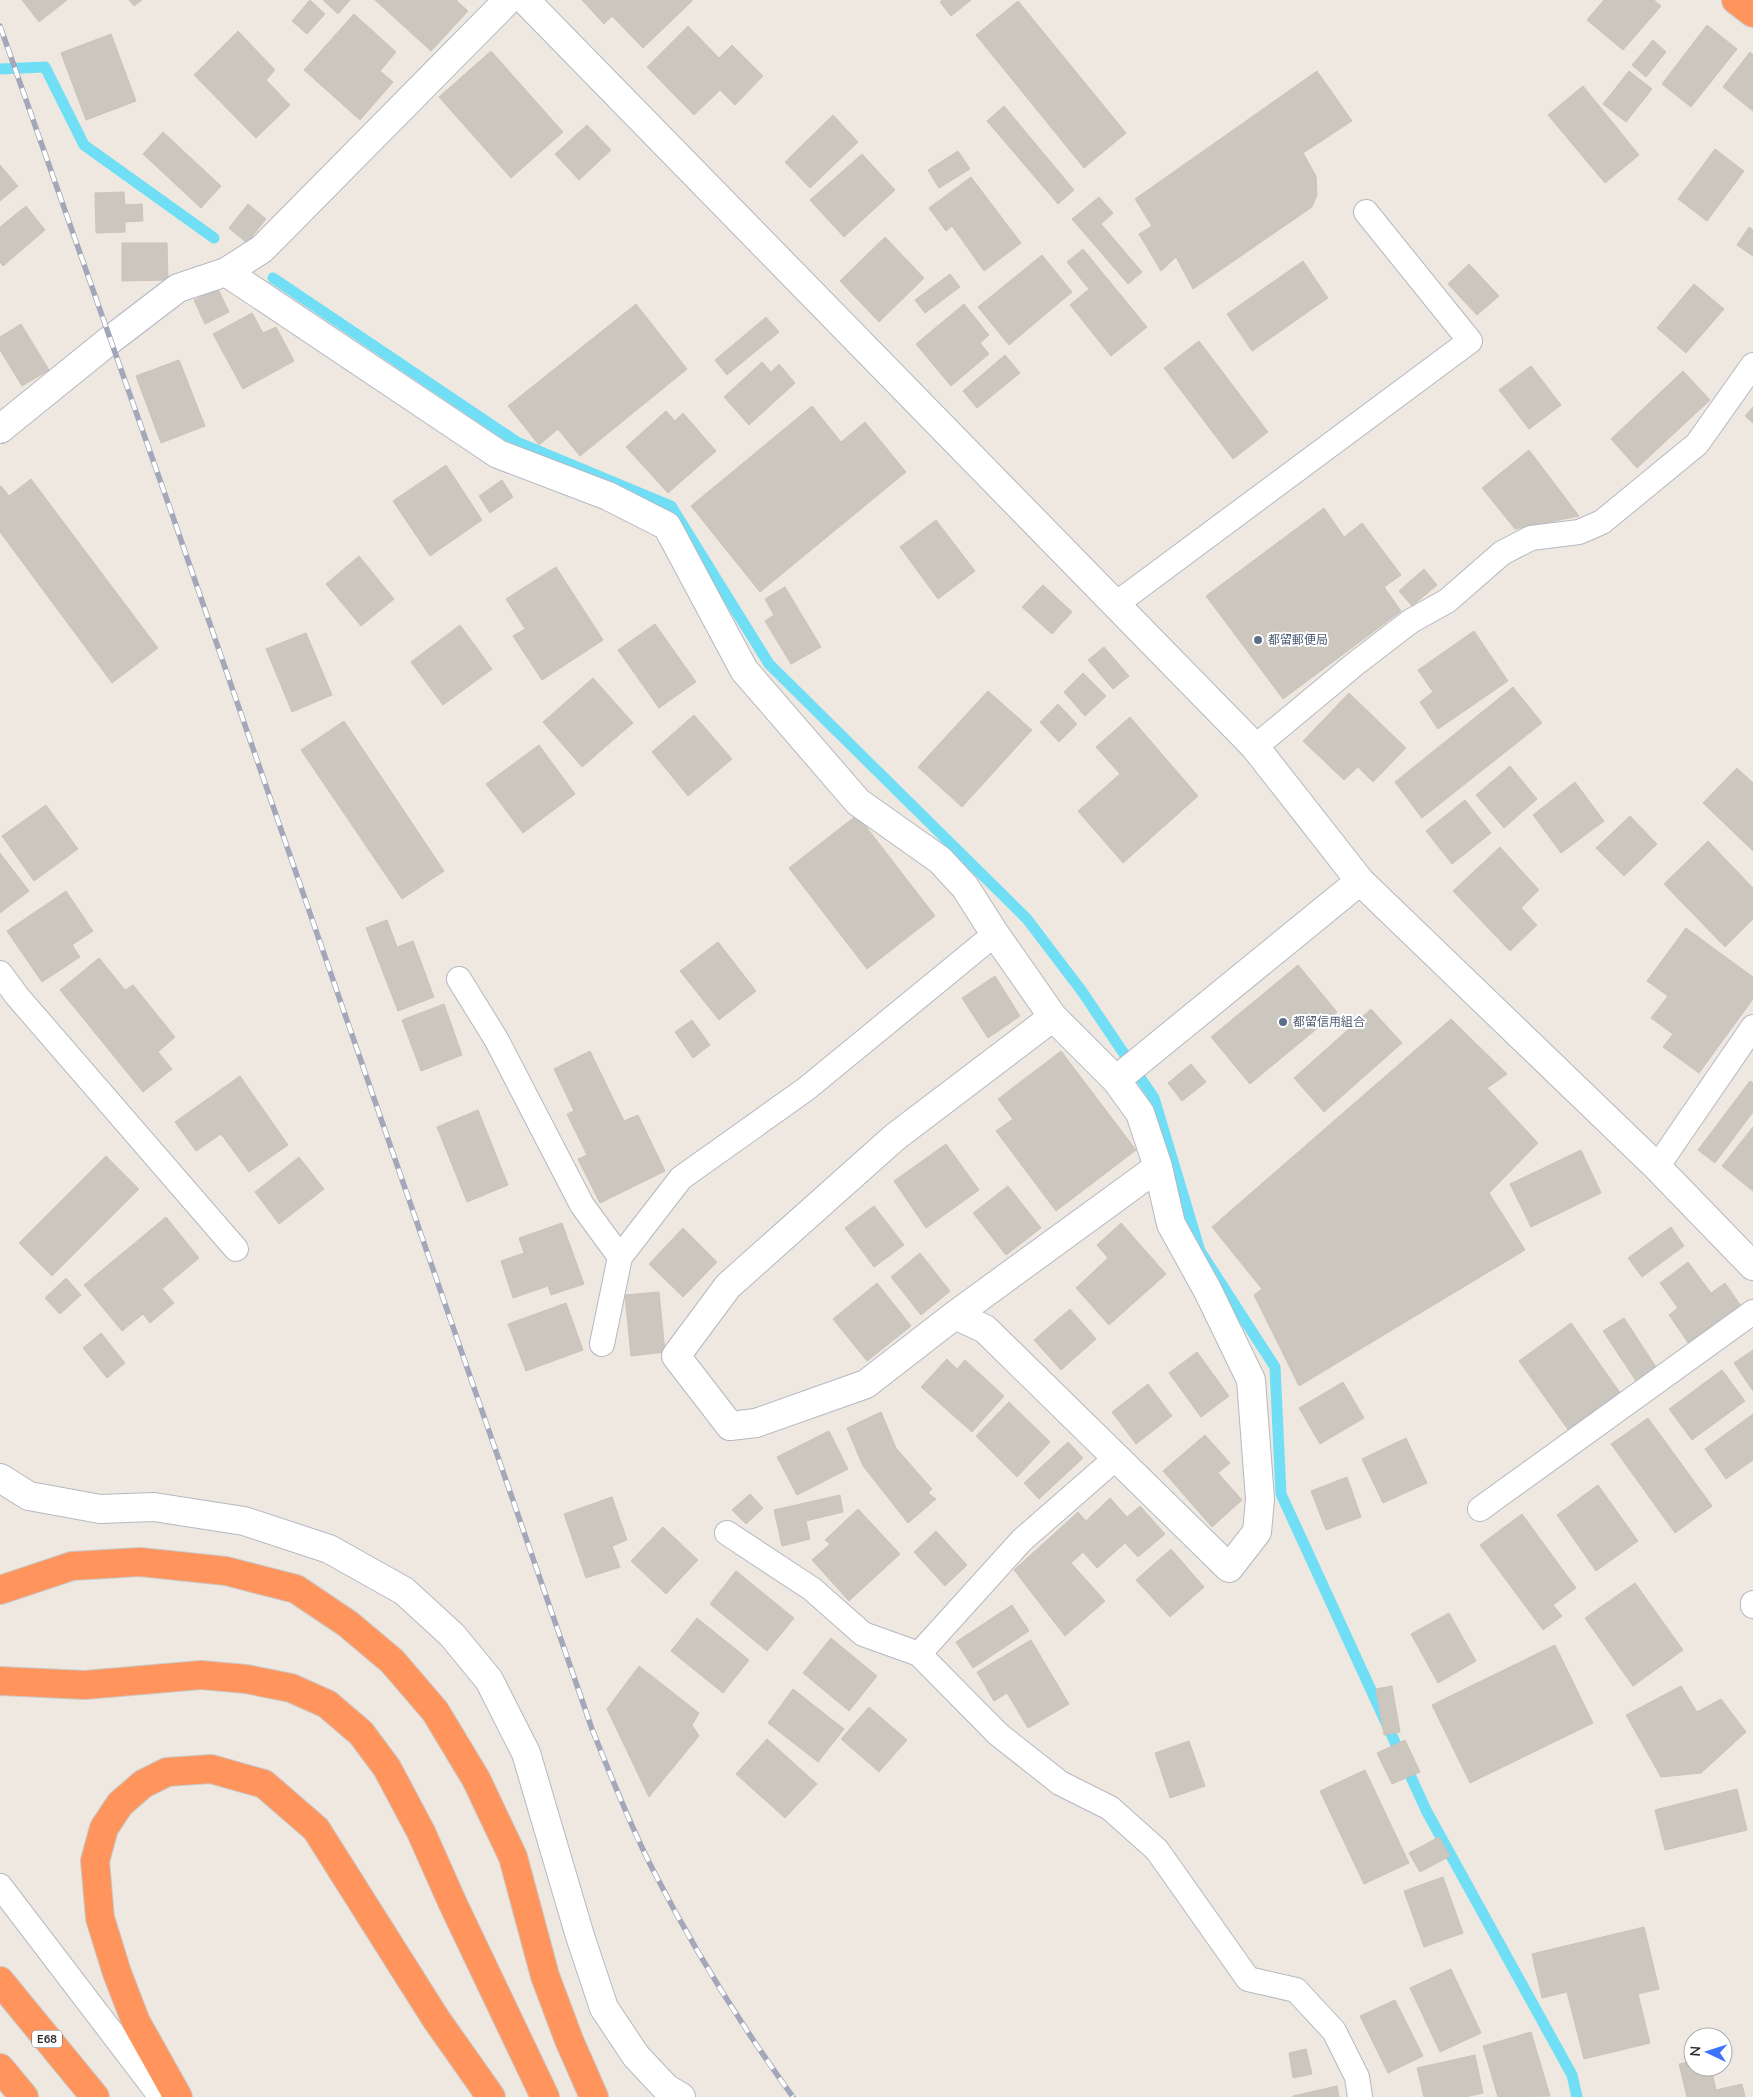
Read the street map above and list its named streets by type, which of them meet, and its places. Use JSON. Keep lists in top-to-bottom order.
{
  "streets": {
    "highway": ["E68"]
  },
  "places": ["都留郵便局", "都留信用組合"],
  "north": "left"
}
